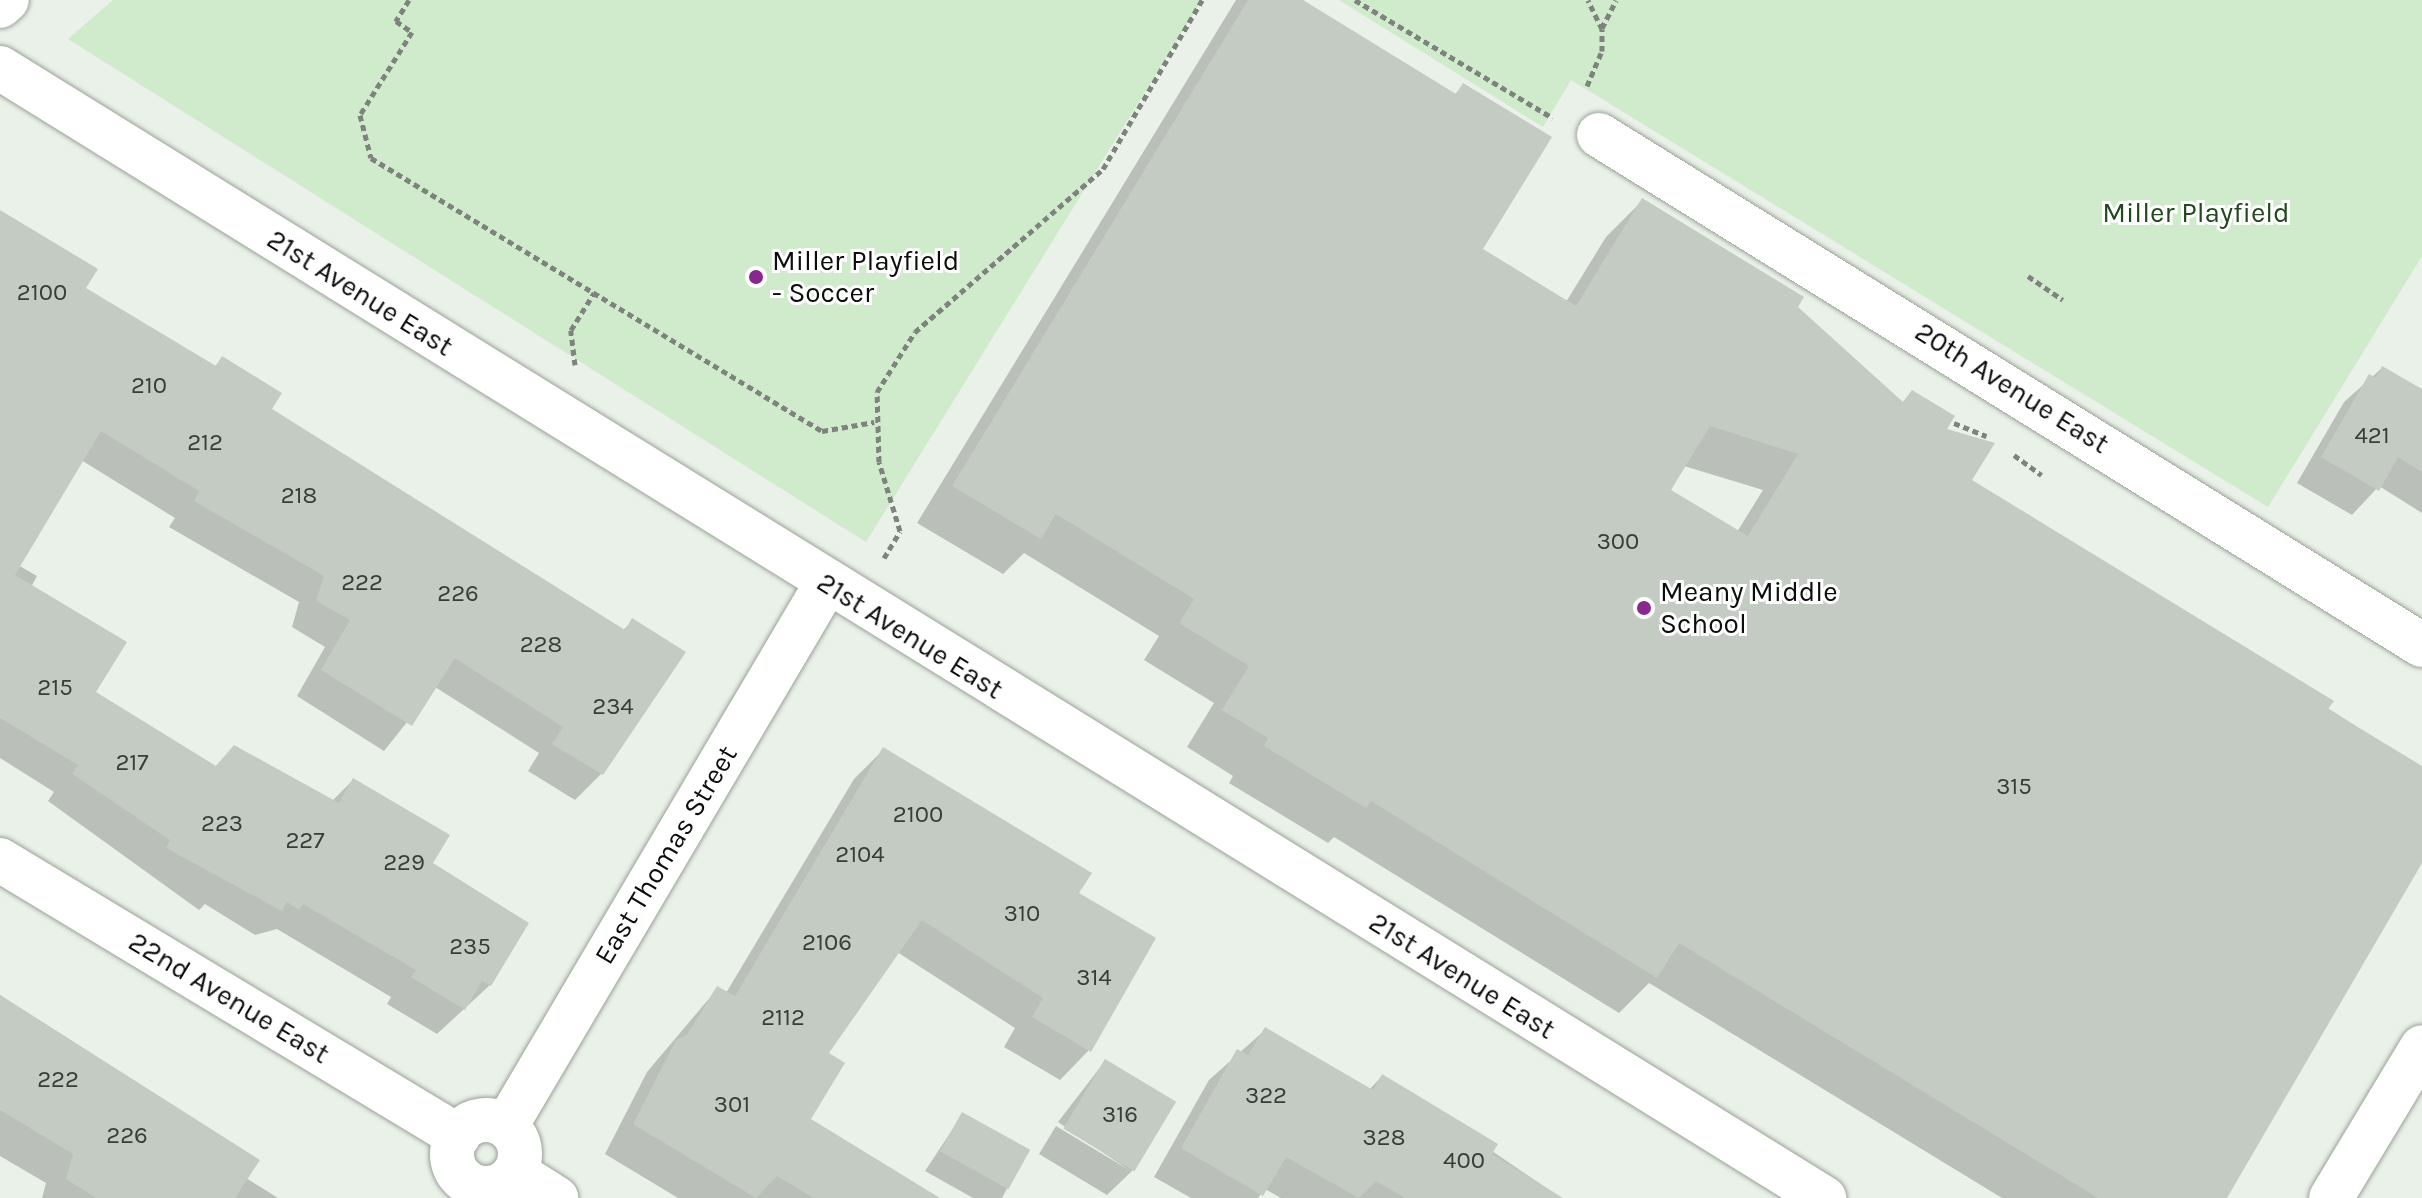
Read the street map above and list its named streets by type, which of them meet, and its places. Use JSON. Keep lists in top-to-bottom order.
{
  "streets": {
    "street": [
      "21st Avenue East",
      "20th Avenue East",
      "East Thomas Street",
      "22nd Avenue East"
    ]
  },
  "crossings": [
    ["21st Avenue East", "East Thomas Street"],
    ["East Thomas Street", "22nd Avenue East"]
  ],
  "parks": ["Miller Playfield"],
  "places": ["Miller Playfield - Soccer", "Meany Middle School"],
  "house_numbers": [
    "2100",
    "210",
    "421",
    "212",
    "218",
    "300",
    "222",
    "226",
    "228",
    "215",
    "234",
    "217",
    "315",
    "2100",
    "223",
    "227",
    "2104",
    "229",
    "310",
    "2106",
    "235",
    "314",
    "2112",
    "222",
    "322",
    "301",
    "316",
    "226",
    "328",
    "400"
  ]
}
